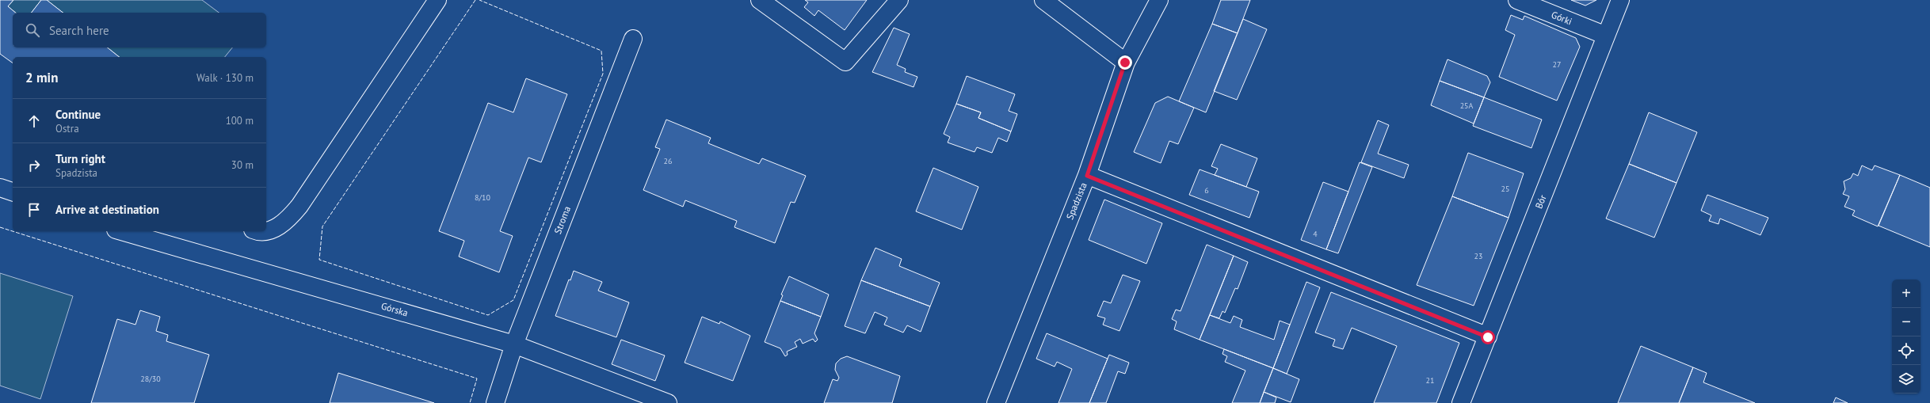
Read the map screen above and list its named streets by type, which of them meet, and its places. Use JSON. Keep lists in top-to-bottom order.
{
  "streets": {
    "street": [
      "Górki",
      "Spadzista",
      "Bór",
      "Stroma",
      "Górska"
    ]
  },
  "crossings": [
    ["Górki", "Bór"],
    ["Stroma", "Górska"]
  ],
  "house_numbers": [
    "27",
    "25A",
    "26",
    "25",
    "6",
    "8/10",
    "4",
    "23",
    "28/30",
    "21"
  ],
  "page": {
    "search": "Search here",
    "heading": ["2 min", "Walk · 130 m"],
    "list": [
      ["Continue", "Ostra", "100 m"],
      ["Turn right", "Spadzista", "30 m"],
      "Arrive at destination"
    ],
    "map_buttons": ["+", "−"]
  }
}
